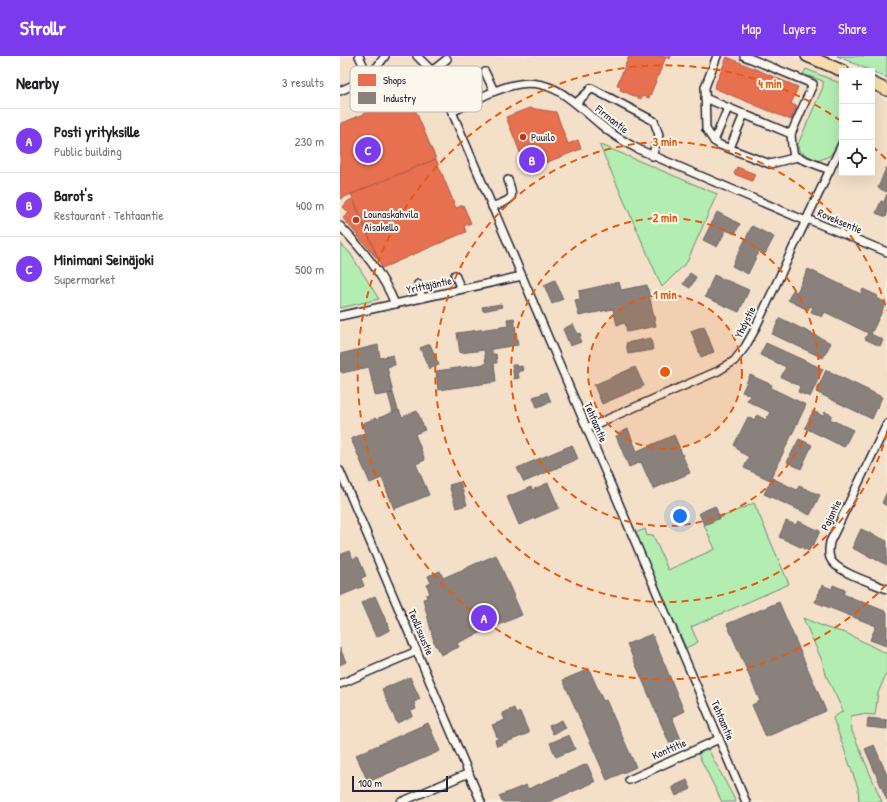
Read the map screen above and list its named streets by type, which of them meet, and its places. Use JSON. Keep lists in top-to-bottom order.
{
  "streets": {
    "street": [
      "Firmantie",
      "Roveksentie",
      "Yrittäjäntie",
      "Yhdystie",
      "Tehtaantie",
      "Pajantie",
      "Teollisuustie",
      "Konttitie"
    ]
  },
  "crossings": [
    ["Firmantie", "Roveksentie"],
    ["Firmantie", "Yhdystie"],
    ["Roveksentie", "Yhdystie"],
    ["Yrittäjäntie", "Tehtaantie"],
    ["Yhdystie", "Tehtaantie"],
    ["Tehtaantie", "Konttitie"]
  ],
  "places": ["Puuilo", "Lounaskahvila Aisakello"],
  "legend": ["Shops", "Industry"],
  "scale_bar": "100 m",
  "page": {
    "header": "Strollr",
    "nav": ["Map", "Layers", "Share"],
    "heading": ["Nearby", "3 results"],
    "map_buttons": ["+", "−"],
    "list": [
      {
        "mark": "A",
        "name": "Posti yrityksille",
        "note": "Public building",
        "value": "230 m"
      },
      {
        "mark": "B",
        "name": "Barot's",
        "note": "Restaurant · Tehtaantie",
        "value": "400 m"
      },
      {
        "mark": "C",
        "name": "Minimani Seinäjoki",
        "note": "Supermarket",
        "value": "500 m"
      }
    ],
    "pins": ["C", "B", "A"],
    "scale": "100 m"
  },
  "rings": [
    "4 min",
    "3 min",
    "2 min",
    "1 min"
  ]
}
